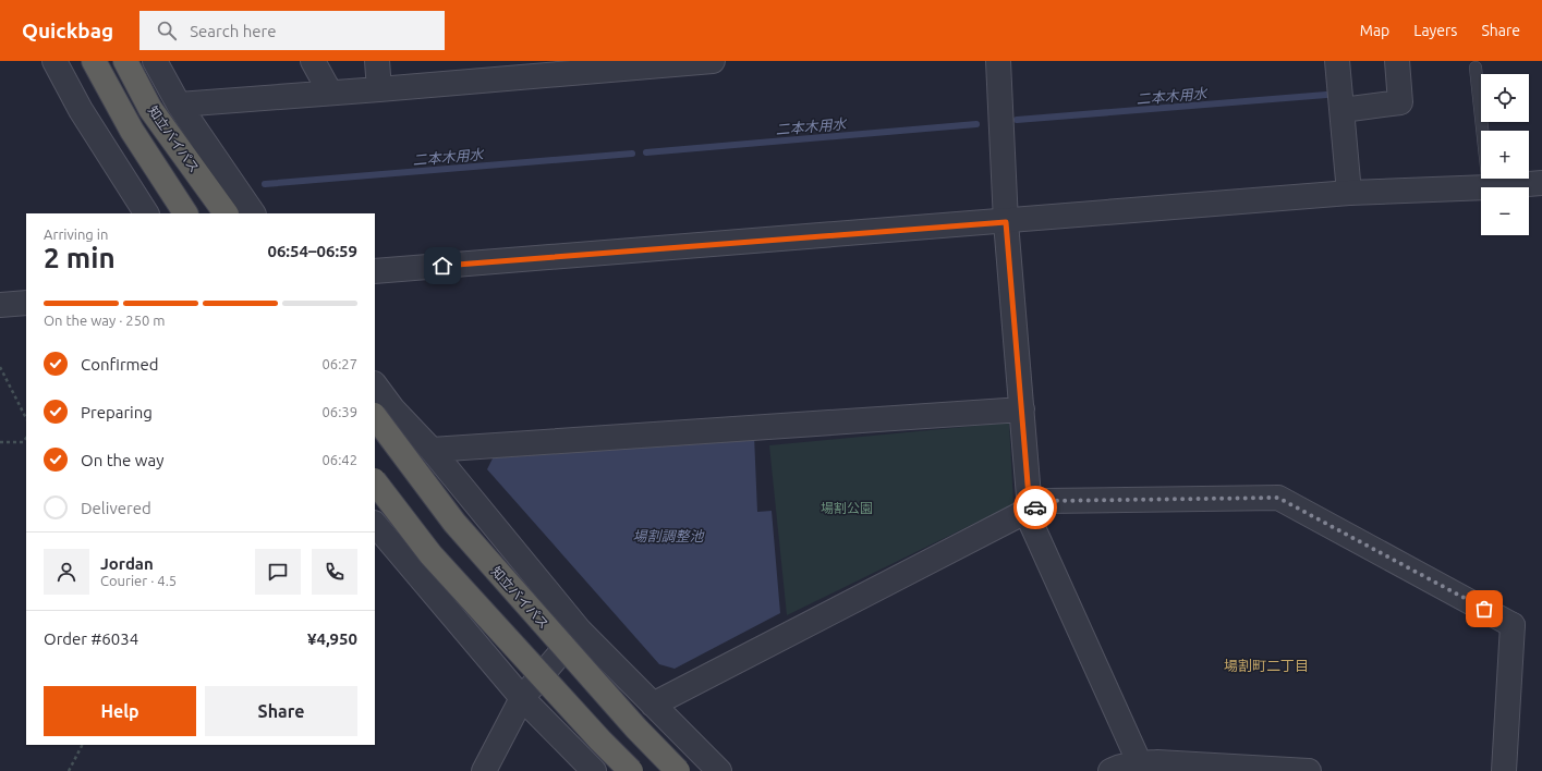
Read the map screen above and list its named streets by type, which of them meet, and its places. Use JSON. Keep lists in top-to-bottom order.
{
  "streets": {
    "highway": ["知立バイパス"]
  },
  "districts": ["場割町二丁目"],
  "water": ["二本木用水", "場割調整池"],
  "parks": ["場割公園"],
  "page": {
    "header": "Quickbag",
    "search": "Search here",
    "nav": ["Map", "Layers", "Share"],
    "map_buttons": ["+", "−"],
    "heading": ["2 min", "Arriving in", "06:54–06:59"],
    "panel": [
      "Jordan",
      "Courier · 4.5",
      "Order #6034",
      "¥4,950"
    ],
    "bar": "On the way · 250 m",
    "list": [
      ["Confirmed", "06:27"],
      ["Preparing", "06:39"],
      ["On the way", "06:42"],
      "Delivered"
    ],
    "buttons": ["Help", "Share"]
  }
}
